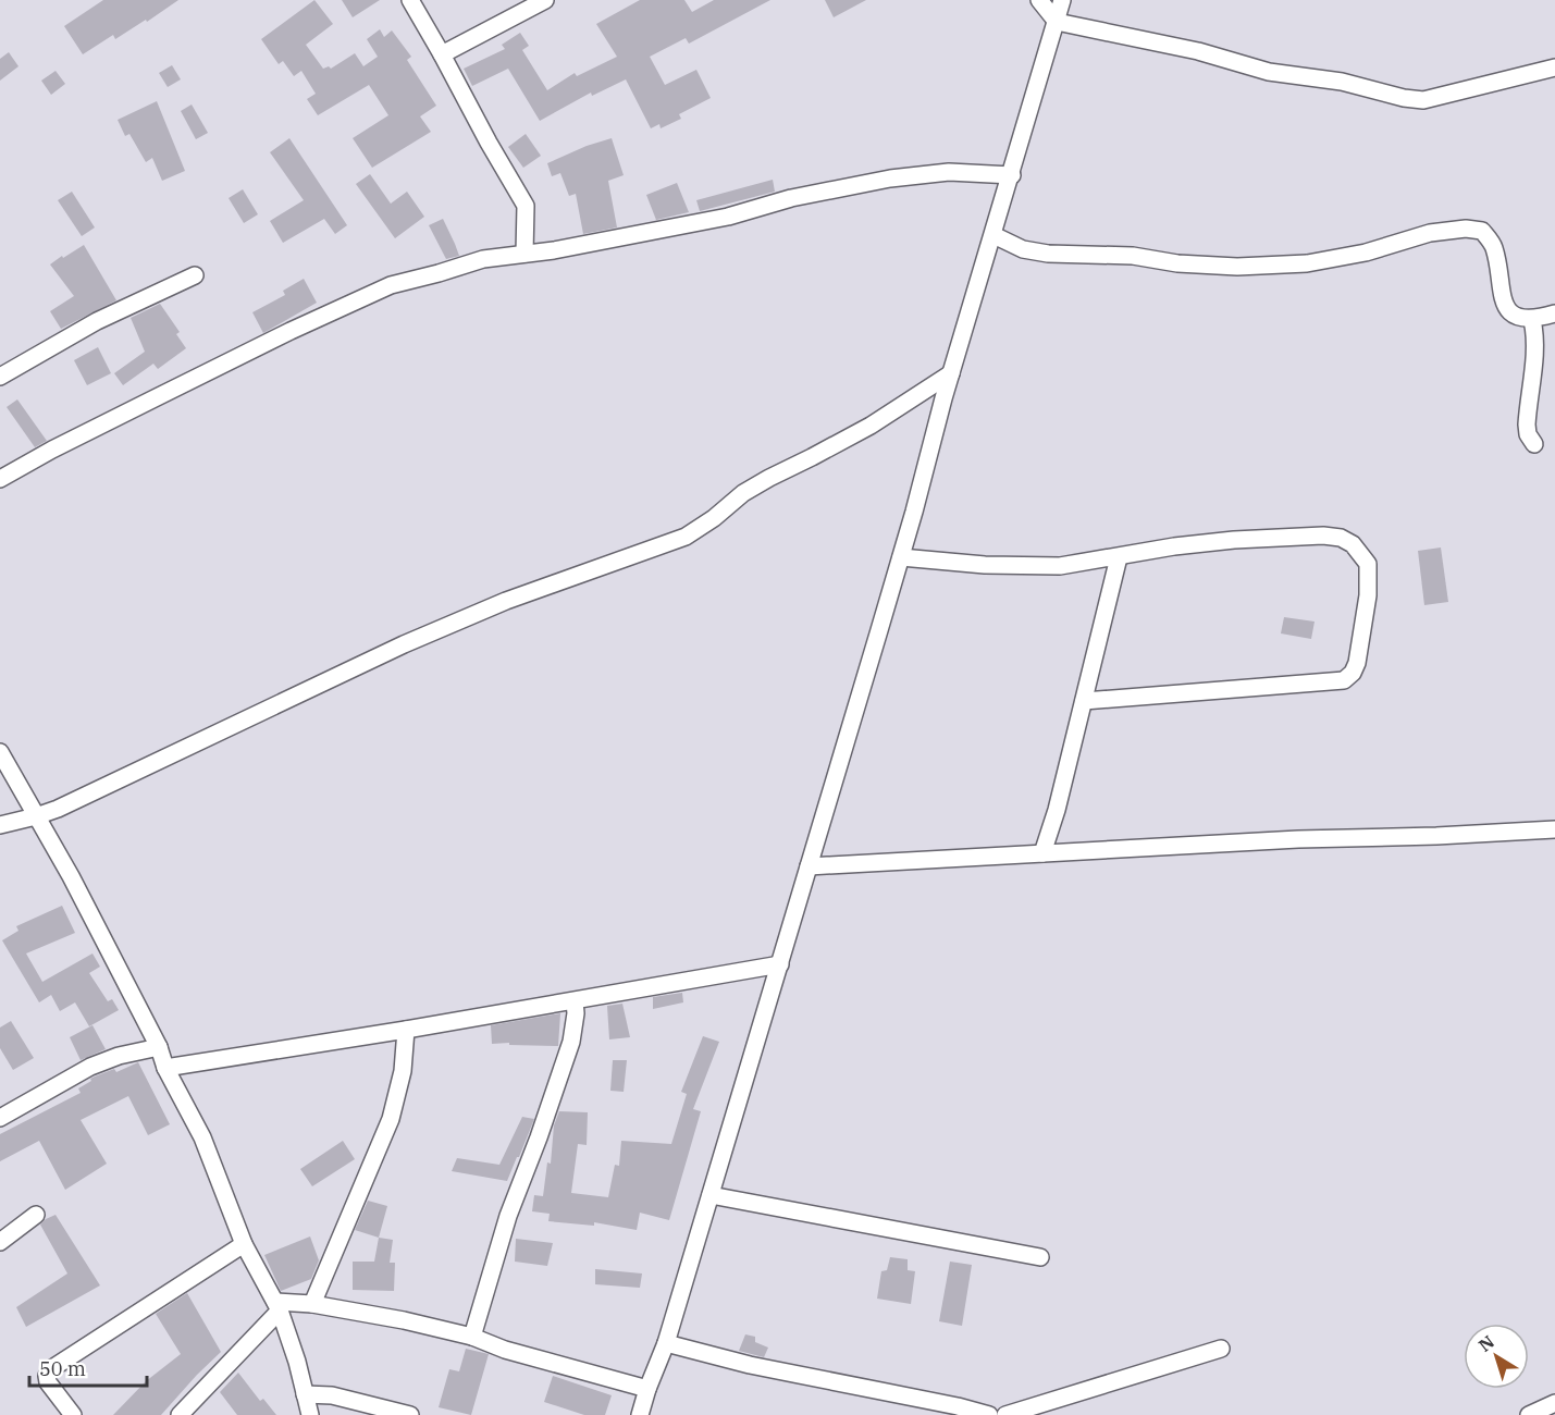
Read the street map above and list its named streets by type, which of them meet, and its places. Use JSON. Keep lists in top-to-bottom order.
{
  "scale_bar": "50 m",
  "north": "top left"
}
